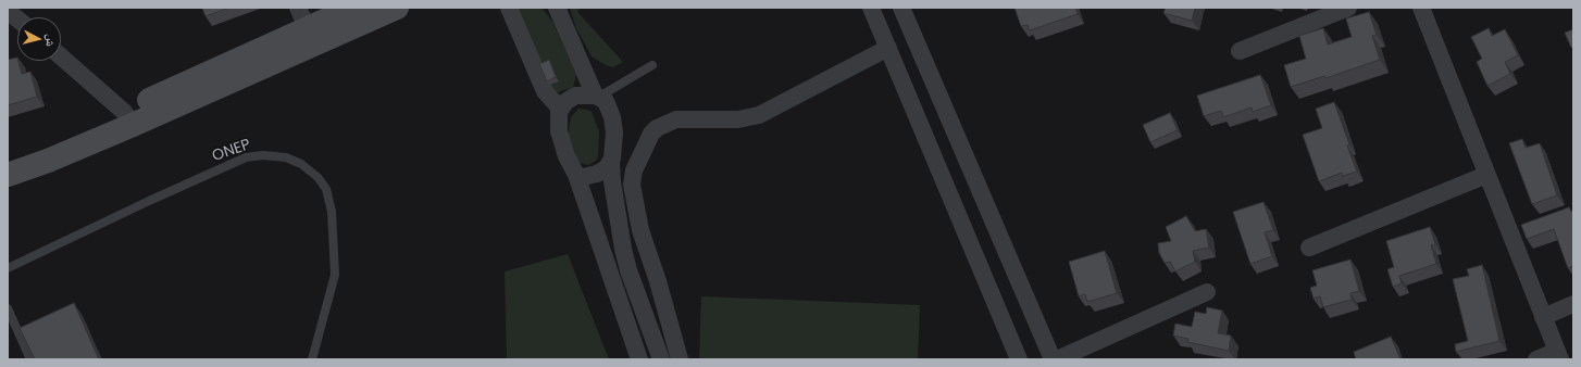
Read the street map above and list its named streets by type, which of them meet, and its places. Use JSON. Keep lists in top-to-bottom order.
{
  "streets": {
    "lane": ["ONEP"]
  },
  "north": "right"
}
